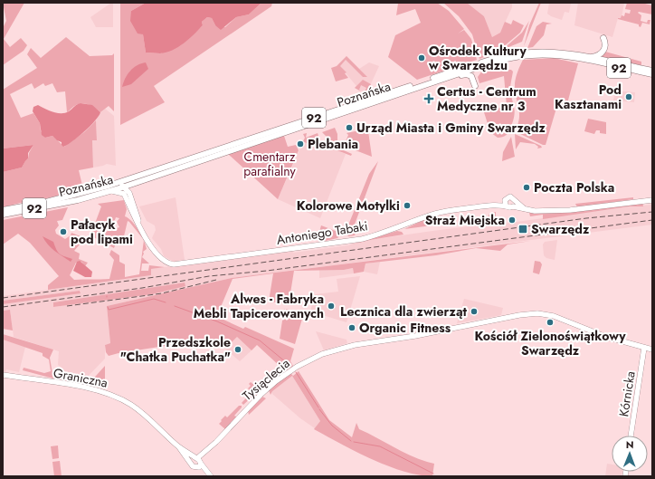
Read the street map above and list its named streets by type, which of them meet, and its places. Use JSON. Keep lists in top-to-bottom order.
{
  "streets": {
    "main road": ["92", "Poznańska"],
    "street": [
      "Antoniego Tabaki",
      "Graniczna",
      "Tysiąclecia",
      "Kórnicka"
    ]
  },
  "crossings": [
    ["Poznańska", "Antoniego Tabaki"],
    ["Graniczna", "Tysiąclecia"],
    ["Tysiąclecia", "Kórnicka"]
  ],
  "parks": ["Cmentarz parafialny"],
  "places": {
    "other": [
      "Ośrodek Kultury w Swarzędzu",
      "Pod Kasztanami",
      "Urząd Miasta i Gminy Swarzędz",
      "Plebania",
      "Poczta Polska",
      "Kolorowe Motylki",
      "Straż Miejska",
      "Pałacyk pod lipami",
      "Alwes - Fabryka Mebli Tapicerowanych",
      "Lecznica dla zwierząt",
      "Kościół Zielonoświątkowy Swarzędz",
      "Organic Fitness",
      "Przedszkole \"Chatka Puchatka\""
    ],
    "health": ["Certus - Centrum Medyczne nr 3"],
    "transit": ["Swarzędz"]
  },
  "north": "top"
}
